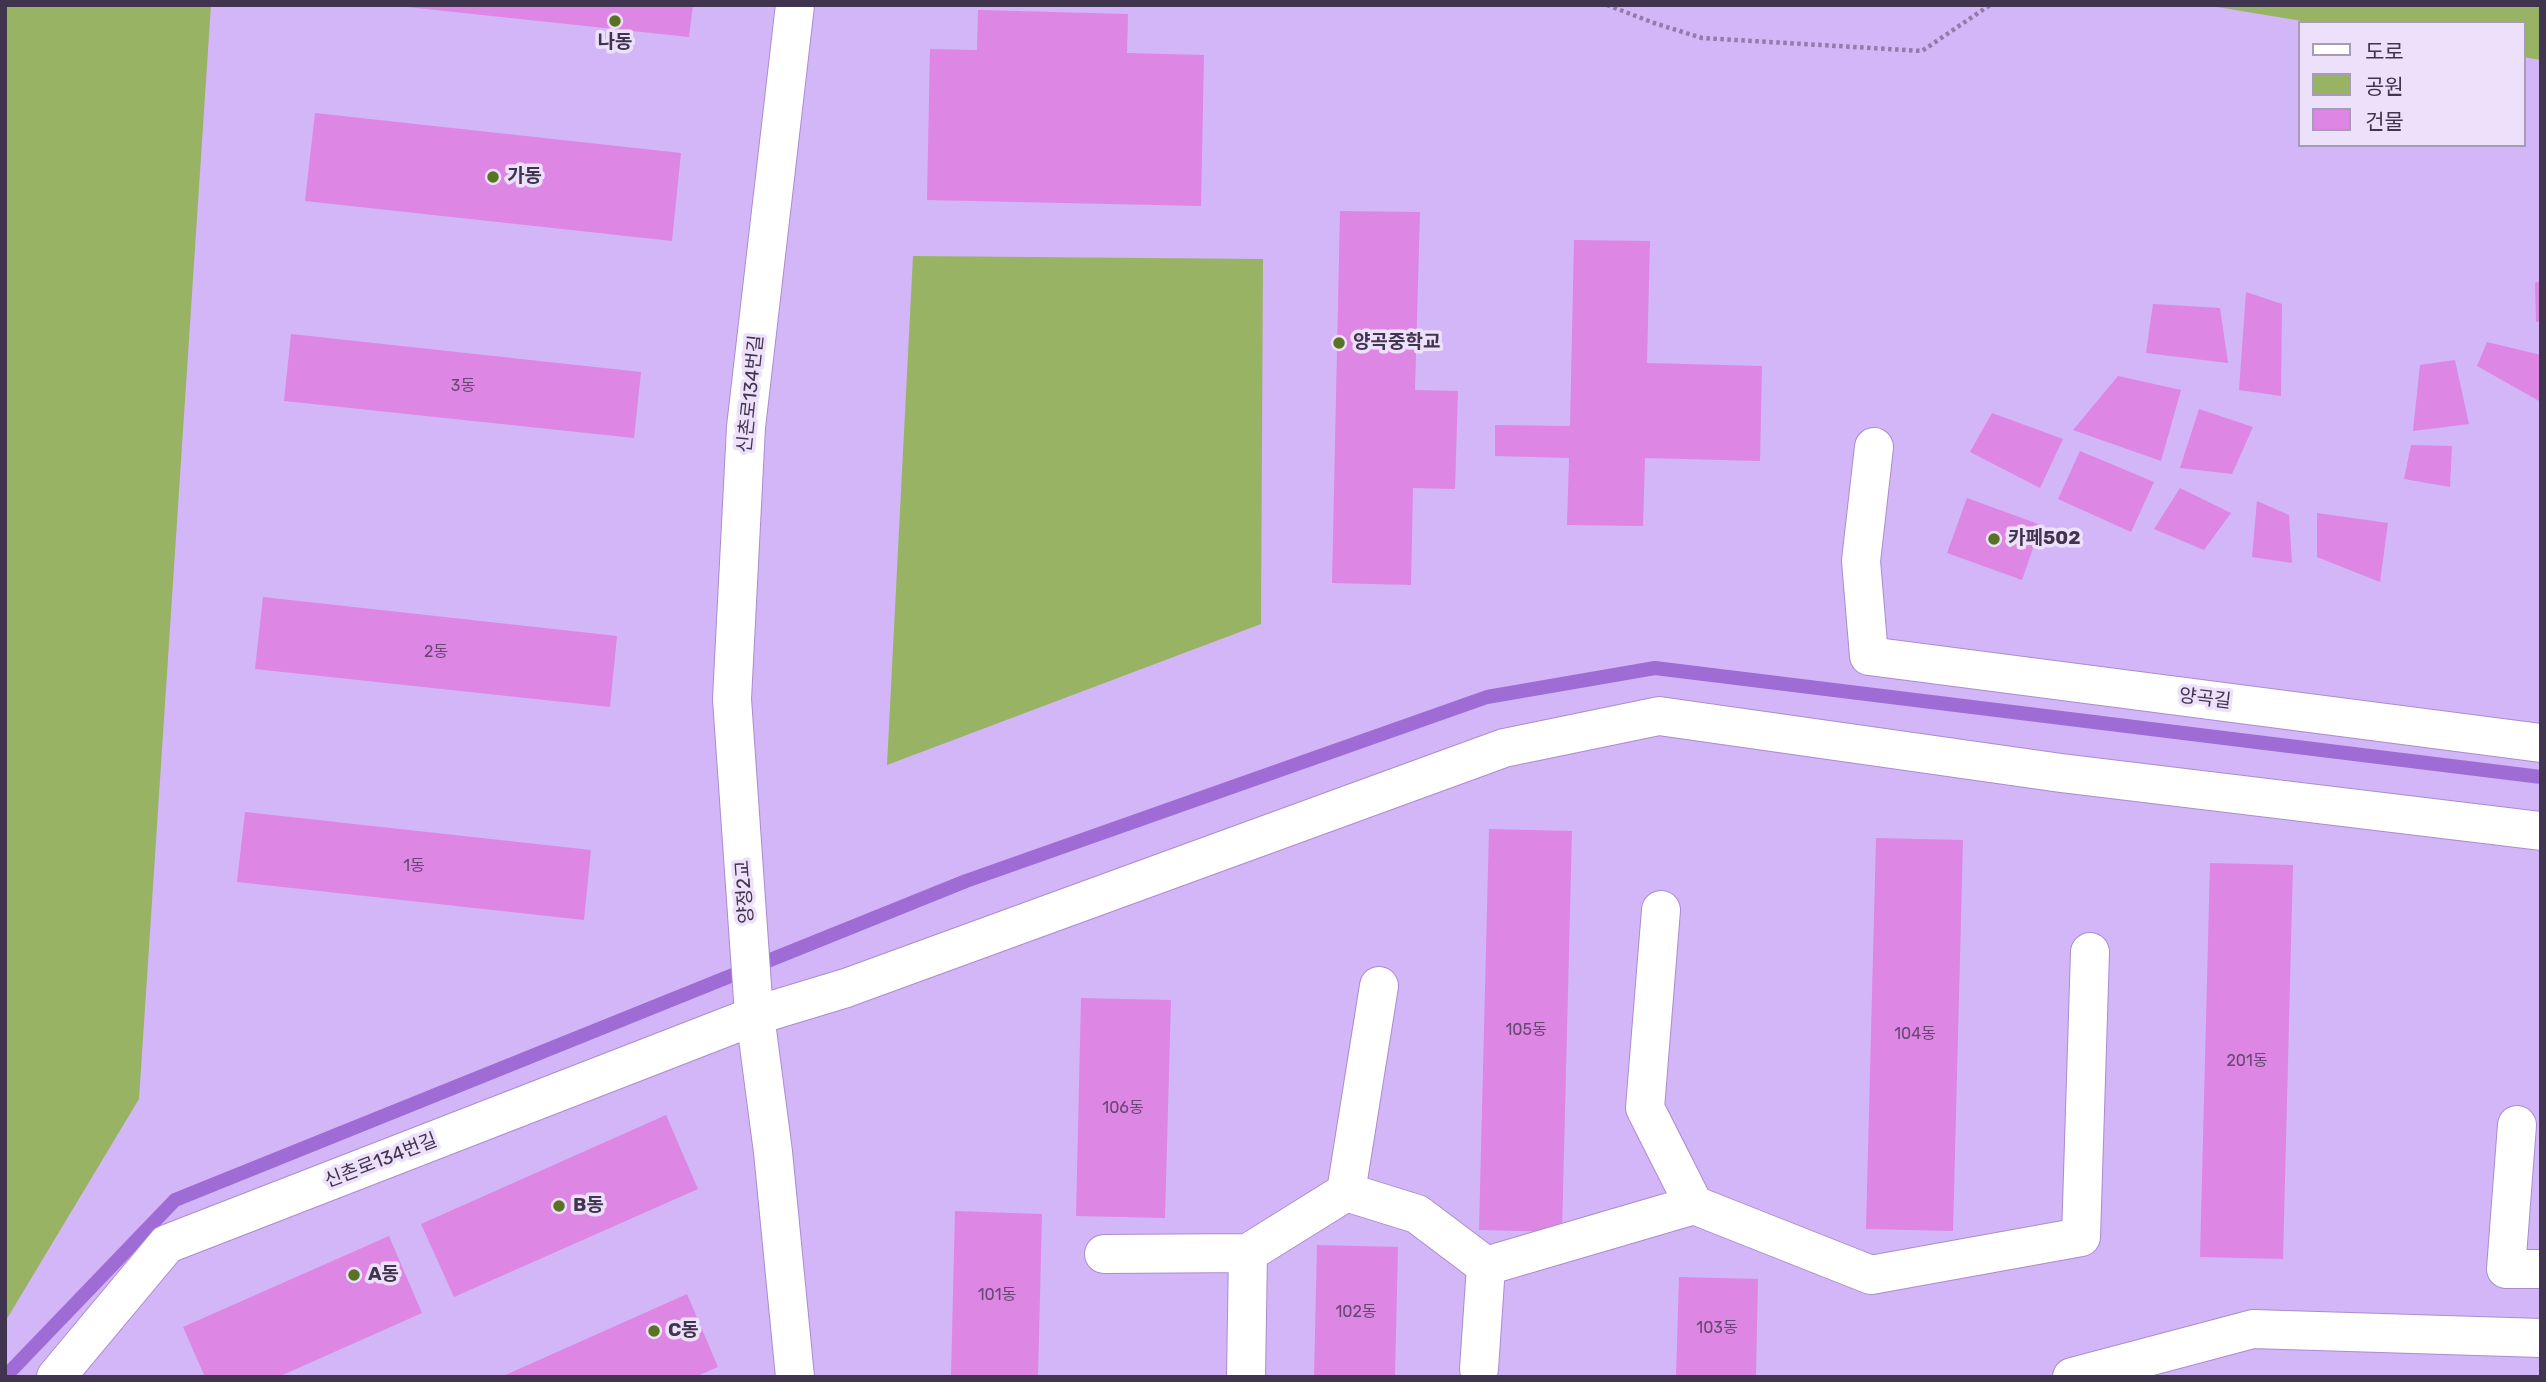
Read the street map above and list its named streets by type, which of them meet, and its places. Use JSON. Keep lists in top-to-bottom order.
{
  "streets": {
    "street": ["신촌로134번길", "양곡길", "양정2교"]
  },
  "crossings": [
    ["신촌로134번길", "양정2교"]
  ],
  "places": [
    "나동",
    "가동",
    "양곡중학교",
    "카페502",
    "B동",
    "A동",
    "C동"
  ],
  "house_numbers": [
    "3동",
    "2동",
    "1동",
    "105동",
    "104동",
    "201동",
    "106동",
    "101동",
    "102동",
    "103동"
  ],
  "legend": ["도로", "공원", "건물"]
}
